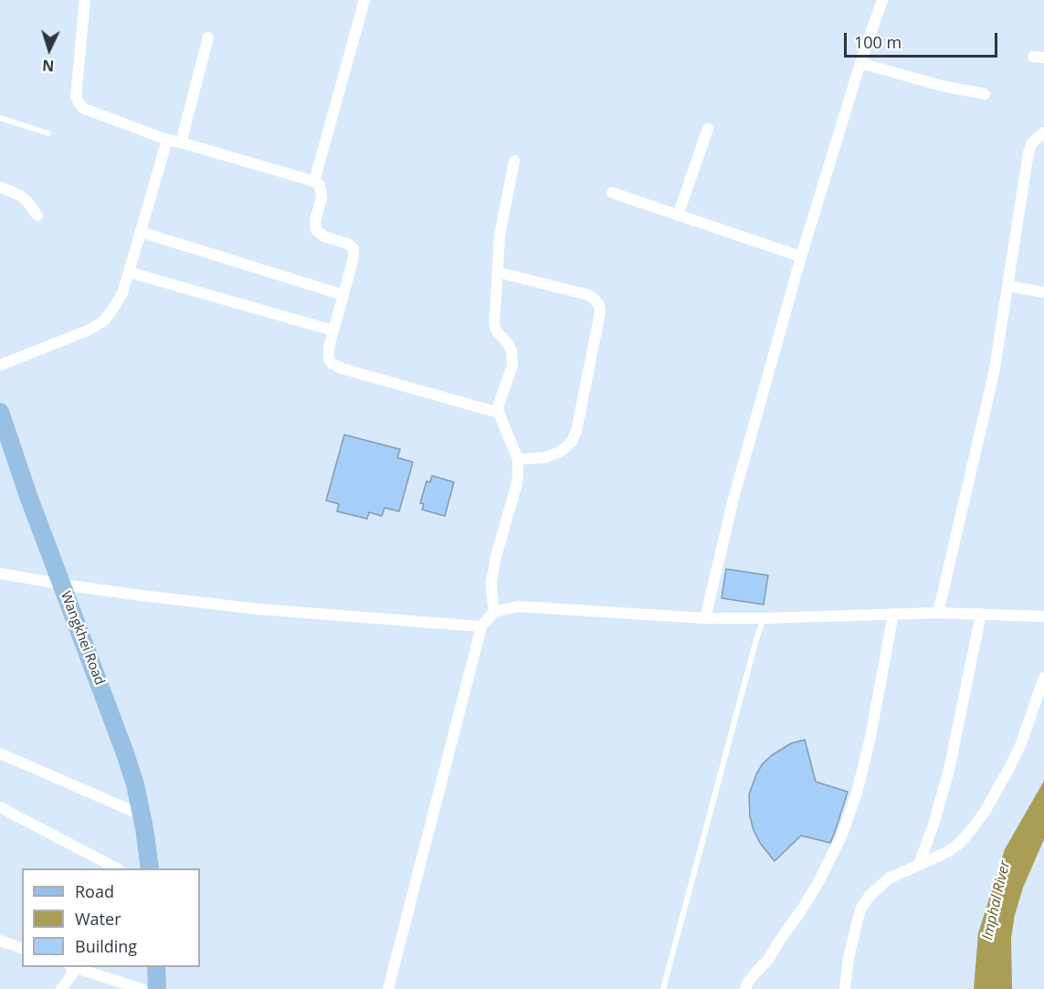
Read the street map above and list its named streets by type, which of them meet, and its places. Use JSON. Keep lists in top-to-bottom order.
{
  "streets": {
    "main road": ["Wangkhei Road"]
  },
  "water": ["Imphal River"],
  "legend": ["Road", "Water", "Building"],
  "scale_bar": "100 m",
  "north": "bottom"
}
